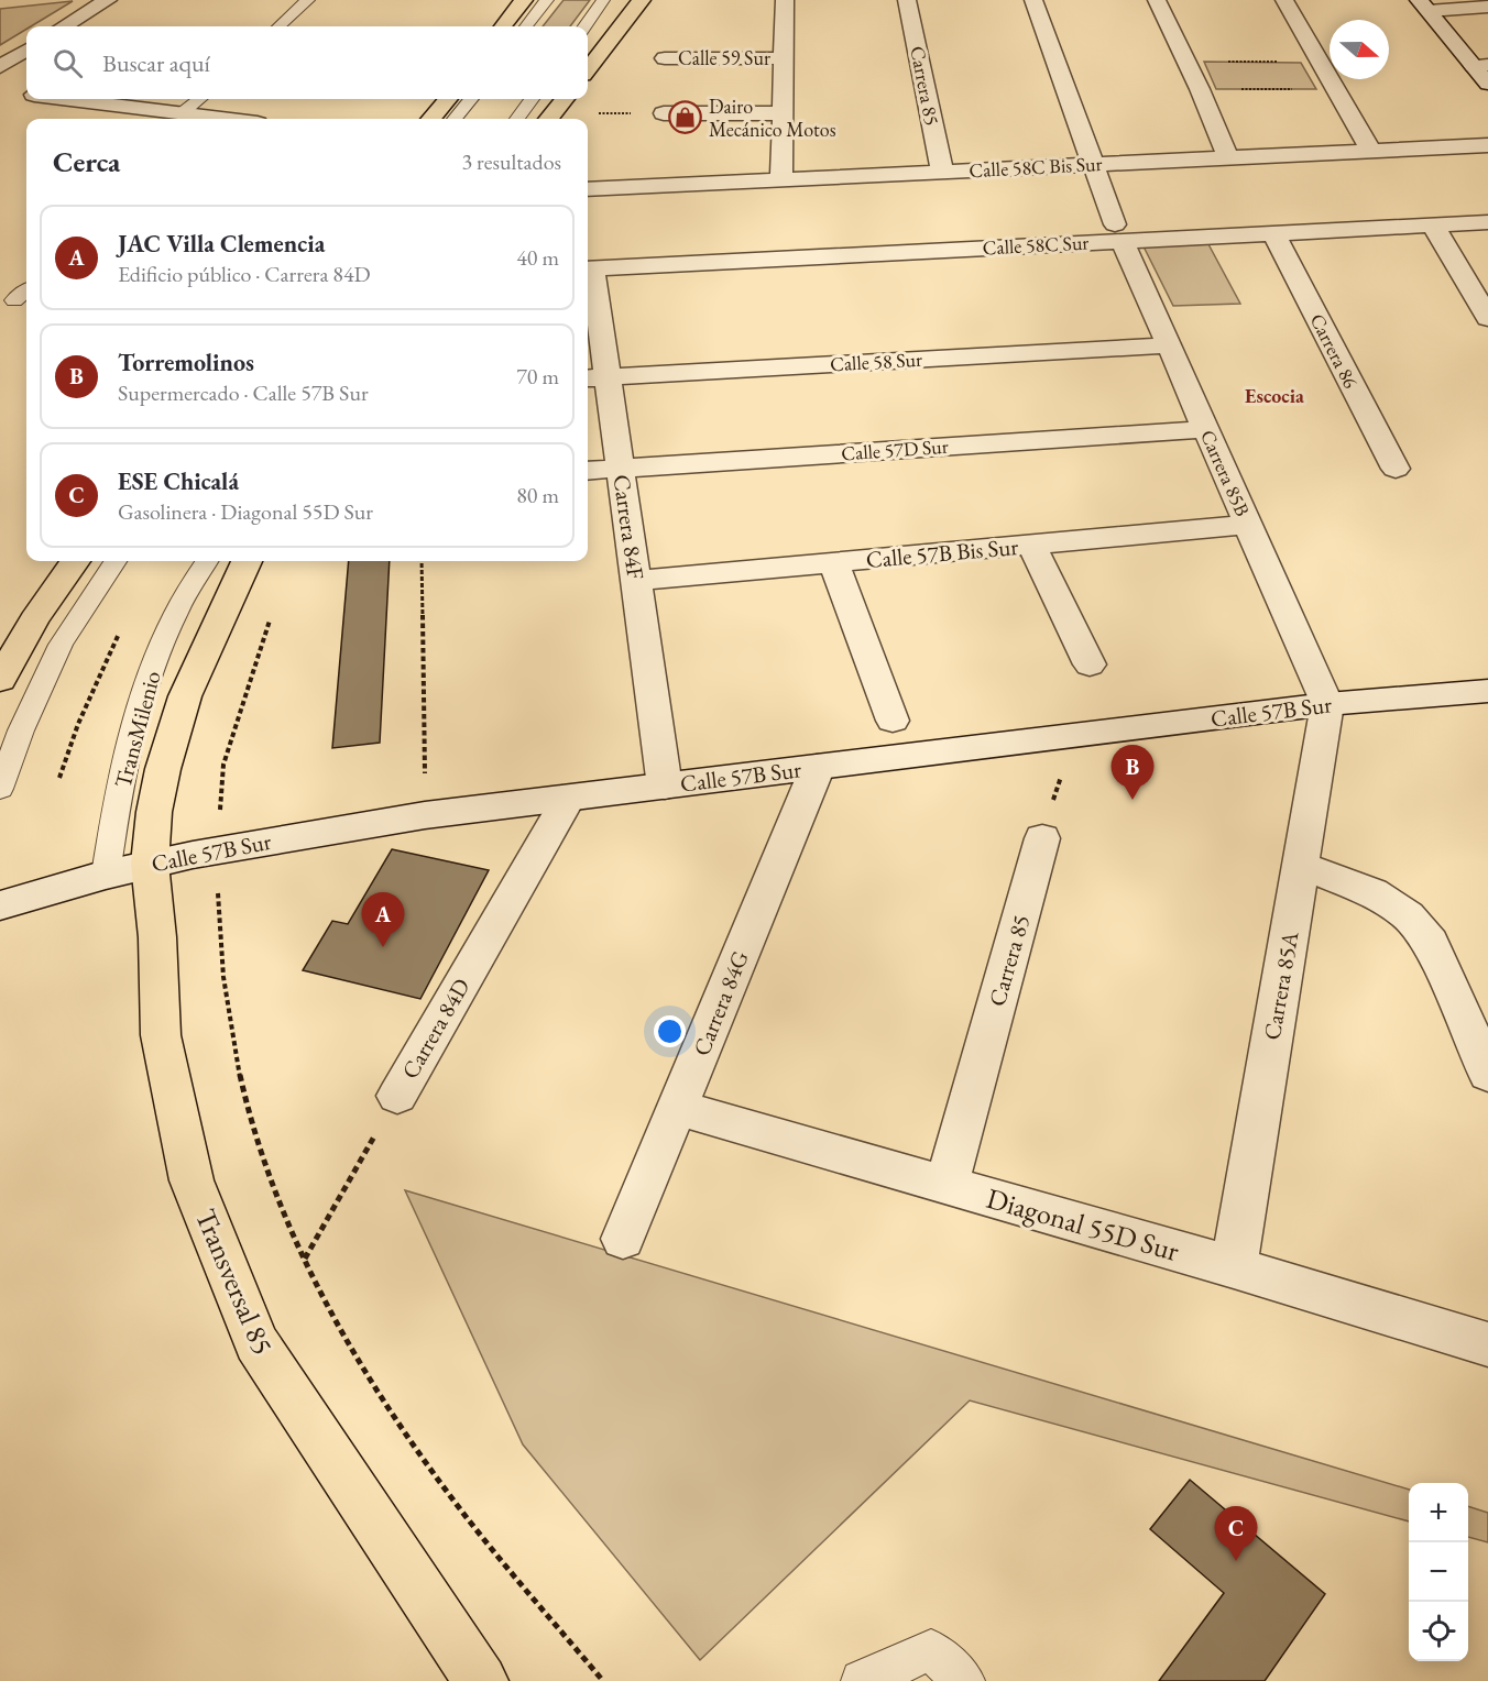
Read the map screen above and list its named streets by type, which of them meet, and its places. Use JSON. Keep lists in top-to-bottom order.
{
  "streets": {
    "main road": ["Transversal 85"],
    "street": [
      "Calle 59 Sur",
      "Carrera 85",
      "Calle 58C Bis Sur",
      "Calle 58C Sur",
      "Carrera 86",
      "Calle 58 Sur",
      "Calle 57D Sur",
      "Carrera 85B",
      "Carrera 84F",
      "Calle 57B Bis Sur",
      "Calle 57B Sur",
      "Carrera 85A",
      "Carrera 84G",
      "Carrera 84D",
      "Diagonal 55D Sur"
    ],
    "lane": ["TransMilenio"]
  },
  "crossings": [
    ["Carrera 85", "Calle 58C Bis Sur"],
    ["Carrera 85", "Diagonal 55D Sur"],
    ["Calle 58C Bis Sur", "Carrera 85B"],
    ["Calle 58C Sur", "Carrera 86"],
    ["Calle 58C Sur", "Carrera 85B"],
    ["Calle 58C Sur", "Carrera 84F"],
    ["Calle 58 Sur", "Carrera 85B"],
    ["Calle 58 Sur", "Carrera 84F"],
    ["Calle 57D Sur", "Carrera 85B"],
    ["Calle 57D Sur", "Carrera 84F"],
    ["Carrera 85B", "Calle 57B Bis Sur"],
    ["Carrera 85B", "Calle 57B Sur"],
    ["Carrera 85B", "Carrera 85A"],
    ["Carrera 84F", "Calle 57B Bis Sur"],
    ["Carrera 84F", "Calle 57B Sur"],
    ["Calle 57B Sur", "TransMilenio"],
    ["Calle 57B Sur", "Carrera 85A"],
    ["Calle 57B Sur", "Carrera 84G"],
    ["Calle 57B Sur", "Carrera 84D"],
    ["Calle 57B Sur", "Transversal 85"],
    ["Carrera 85A", "Diagonal 55D Sur"],
    ["Carrera 84G", "Diagonal 55D Sur"]
  ],
  "districts": ["Escocia"],
  "places": {
    "shop": ["Dairo Mecánico Motos"]
  },
  "north": "right",
  "page": {
    "search": "Buscar aquí",
    "heading": ["Cerca", "3 resultados"],
    "list": [
      {
        "mark": "A",
        "name": "JAC Villa Clemencia",
        "note": "Edificio público · Carrera 84D",
        "value": "40 m"
      },
      {
        "mark": "B",
        "name": "Torremolinos",
        "note": "Supermercado · Calle 57B Sur",
        "value": "70 m"
      },
      {
        "mark": "C",
        "name": "ESE Chicalá",
        "note": "Gasolinera · Diagonal 55D Sur",
        "value": "80 m"
      }
    ],
    "pins": ["B", "A", "C"],
    "map_buttons": ["+", "−"]
  }
}
